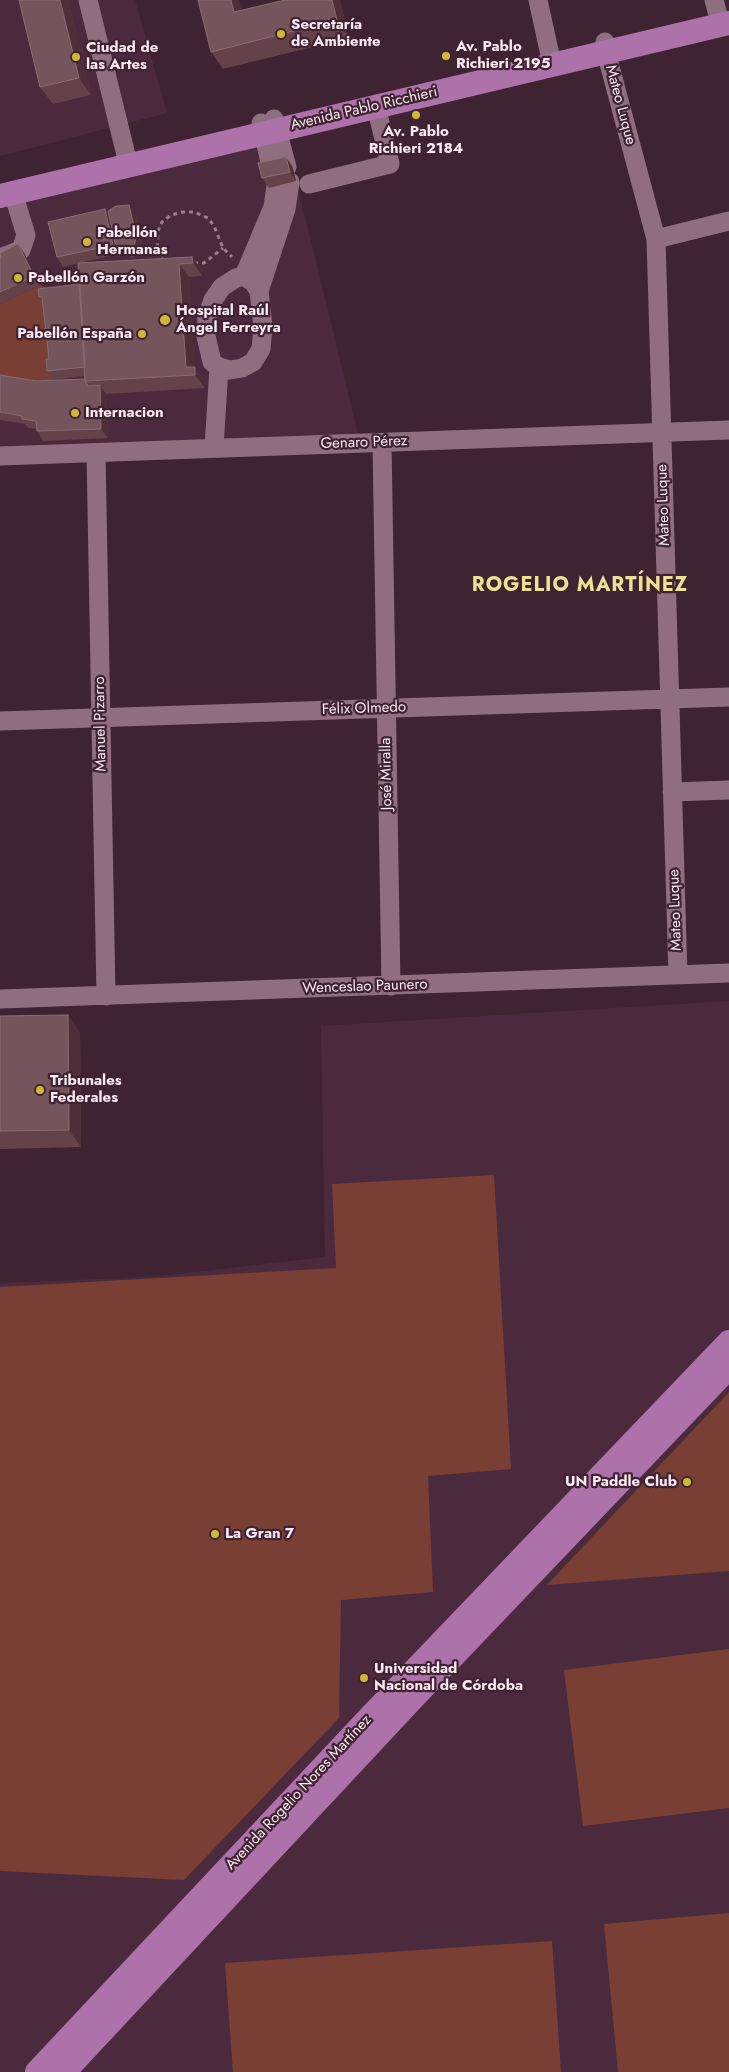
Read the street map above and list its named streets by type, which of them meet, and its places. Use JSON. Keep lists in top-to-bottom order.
{
  "streets": {
    "main road": ["Avenida Pablo Ricchieri", "Avenida Rogelio Nores Martínez"],
    "street": [
      "Mateo Luque",
      "Genaro Pérez",
      "Félix Olmedo",
      "Manuel Pizarro",
      "José Miralla",
      "Wenceslao Paunero"
    ]
  },
  "crossings": [
    ["Mateo Luque", "Avenida Pablo Ricchieri"],
    ["Mateo Luque", "Genaro Pérez"],
    ["Mateo Luque", "Félix Olmedo"],
    ["Mateo Luque", "Wenceslao Paunero"],
    ["Genaro Pérez", "Manuel Pizarro"],
    ["Genaro Pérez", "José Miralla"],
    ["Félix Olmedo", "Manuel Pizarro"],
    ["Félix Olmedo", "José Miralla"],
    ["Manuel Pizarro", "Wenceslao Paunero"],
    ["José Miralla", "Wenceslao Paunero"]
  ],
  "districts": ["ROGELIO MARTÍNEZ"],
  "places": [
    "Secretaría de Ambiente",
    "Av. Pablo Richieri 2195",
    "Ciudad de las Artes",
    "Av. Pablo Richieri 2184",
    "Pabellón Hermanas",
    "Pabellón Garzón",
    "Hospital Raúl Ángel Ferreyra",
    "Pabellón España",
    "Internacion",
    "Tribunales Federales",
    "UN Paddle Club",
    "La Gran 7",
    "Universidad Nacional de Córdoba"
  ]
}
